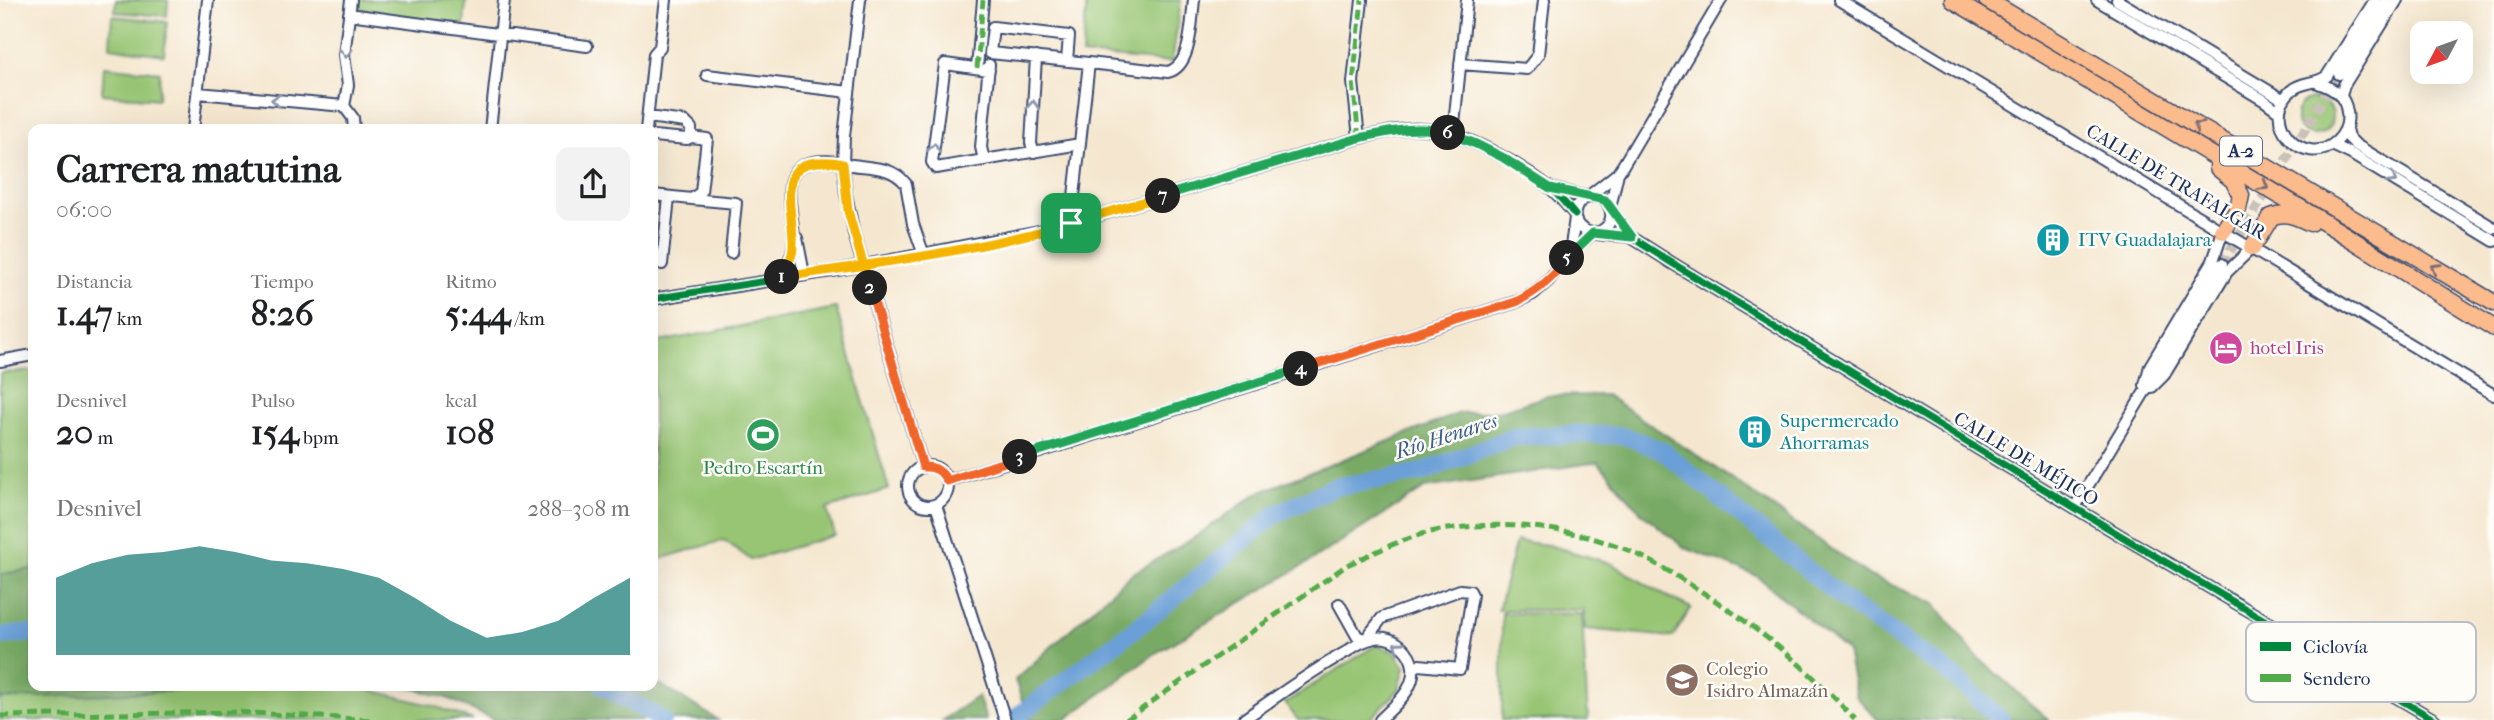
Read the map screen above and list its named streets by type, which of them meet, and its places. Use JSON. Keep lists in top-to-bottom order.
{
  "streets": {
    "highway": ["A-2"],
    "street": ["CALLE DE TRAFALGAR", "CALLE DE MÉJICO"]
  },
  "water": ["Río Henares"],
  "places": {
    "building": ["ITV Guadalajara", "Supermercado Ahorramas"],
    "hotel": ["hotel Iris"],
    "sports": ["Pedro Escartín"],
    "school or university": ["Colegio Isidro Almazán"]
  },
  "legend": ["Ciclovía", "Sendero"],
  "north": "bottom left",
  "page": {
    "pins": [
      "6",
      "7",
      "5",
      "1",
      "2",
      "4",
      "3"
    ],
    "heading": ["Carrera matutina", "06:00"],
    "stats": [
      ["Distancia", "1.47 km"],
      ["Tiempo", "8:26"],
      ["Ritmo", "5:44 /km"],
      ["Desnivel", "20 m"],
      ["Pulso", "154 bpm"],
      ["kcal", "108"]
    ],
    "chart": ["Desnivel", "288–308 m"]
  }
}
